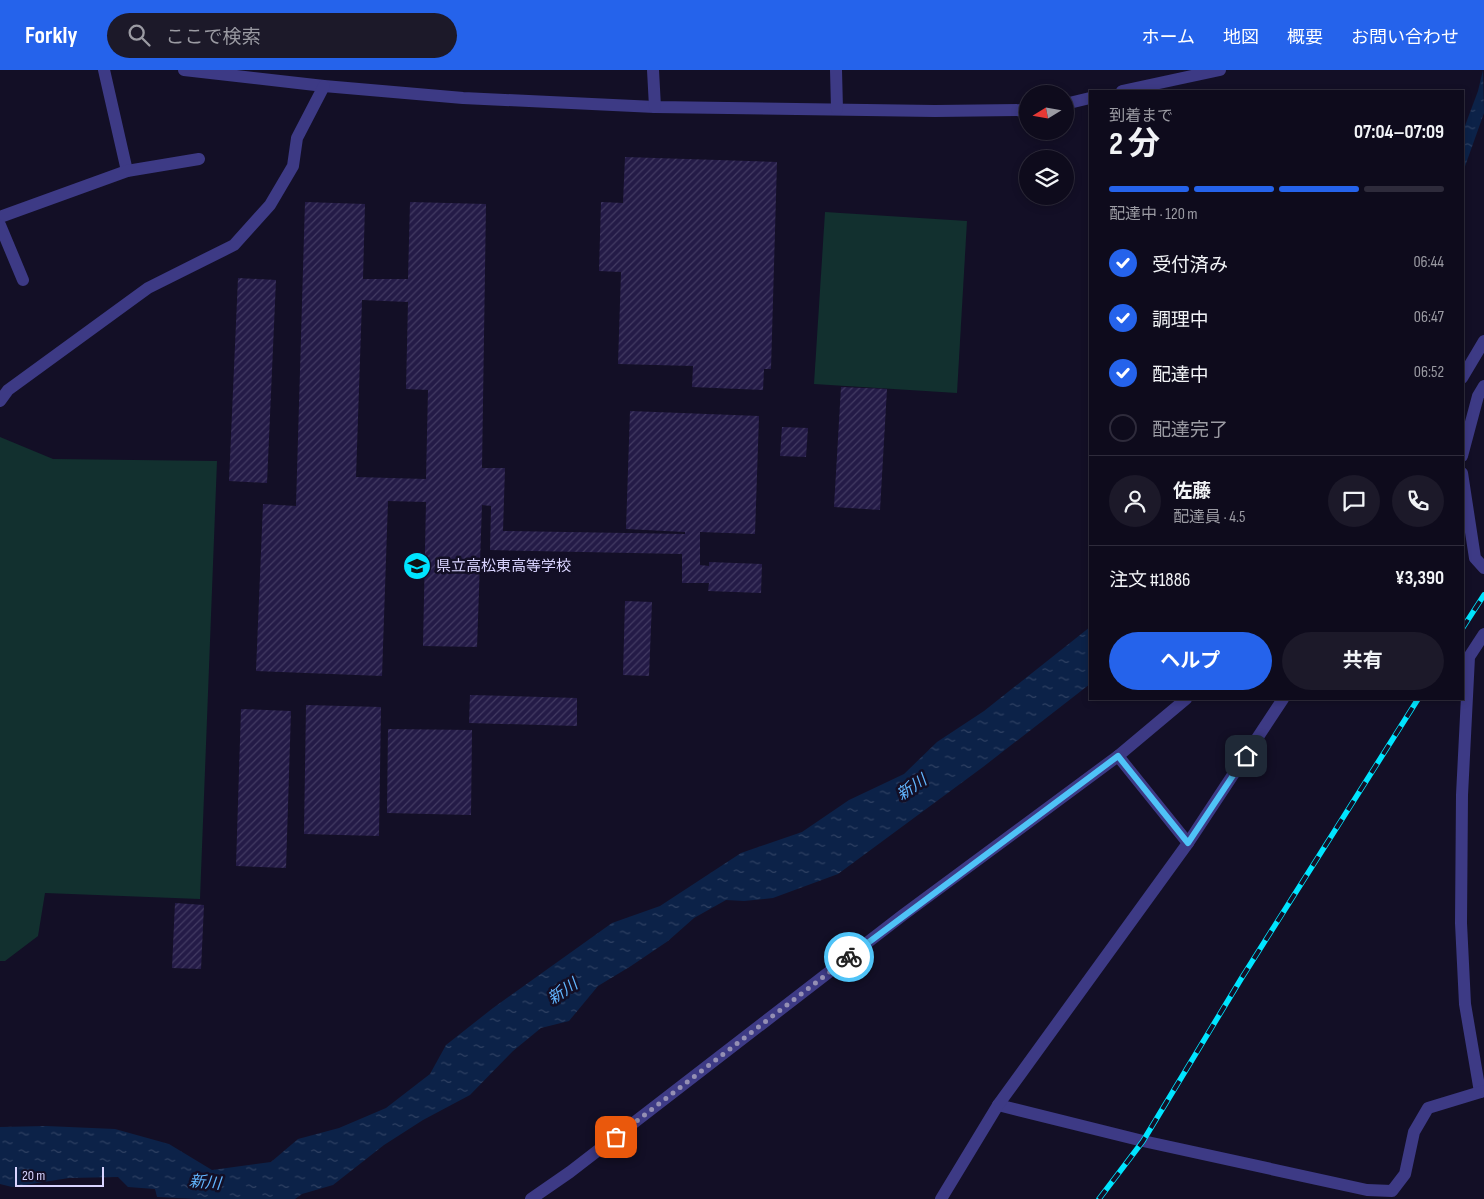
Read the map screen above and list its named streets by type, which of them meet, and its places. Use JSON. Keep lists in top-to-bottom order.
{
  "water": ["新川"],
  "places": {
    "school or university": ["県立高松東高等学校"]
  },
  "scale_bar": "20 m",
  "north": "left",
  "page": {
    "header": "Forkly",
    "search": "ここで検索",
    "nav": [
      "ホーム",
      "地図",
      "概要",
      "お問い合わせ"
    ],
    "heading": ["2 分", "到着まで", "07:04–07:09"],
    "panel": [
      "佐藤",
      "配達員 · 4.5",
      "注文 #1886",
      "¥3,390"
    ],
    "bar": "配達中 · 120 m",
    "list": [
      ["受付済み", "06:44"],
      ["調理中", "06:47"],
      ["配達中", "06:52"],
      "配達完了"
    ],
    "buttons": ["ヘルプ", "共有"],
    "scale": "20 m"
  }
}
